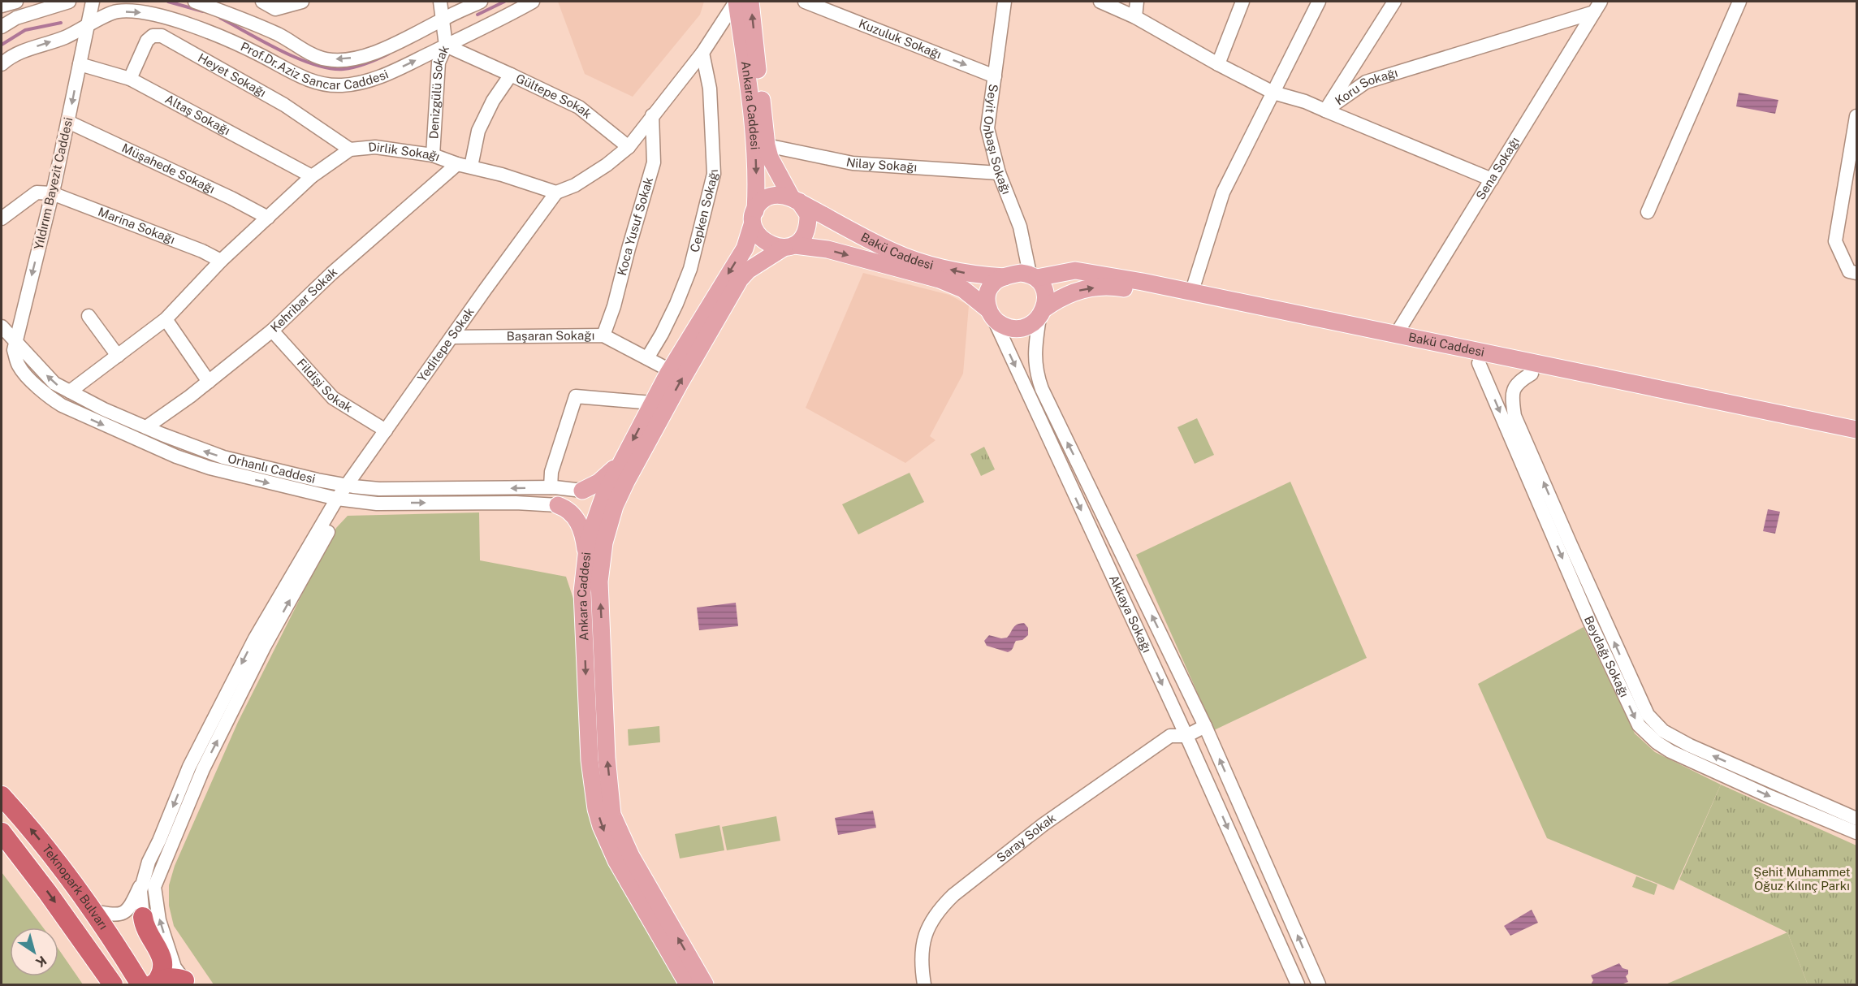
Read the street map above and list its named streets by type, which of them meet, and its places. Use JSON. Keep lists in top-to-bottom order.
{
  "streets": {
    "highway": ["Teknopark Bulvarı"],
    "main road": ["Ankara Caddesi", "Bakü Caddesi"],
    "street": [
      "Kuzuluk Sokağı",
      "Prof.Dr.Aziz Sancar Caddesi",
      "Heyet Sokağı",
      "Koru Sokağı",
      "Denizgülü Sokak",
      "Gültepe Sokak",
      "Altaş Sokağı",
      "Seyit Onbaşı Sokağı",
      "Dirlik Sokağı",
      "Nilay Sokağı",
      "Sena Sokağı",
      "Müşahede Sokağı",
      "Yıldırım Bayezit Caddesi",
      "Cepken Sokağı",
      "Marina Sokağı",
      "Koca Yusuf Sokak",
      "Kehribar Sokak",
      "Başaran Sokağı",
      "Yeditepe Sokak",
      "Fildişi Sokak",
      "Orhanlı Caddesi",
      "Akkaya Sokağı",
      "Beydağı Sokağı",
      "Saray Sokak"
    ]
  },
  "crossings": [
    ["Kuzuluk Sokağı", "Seyit Onbaşı Sokağı"],
    ["Prof.Dr.Aziz Sancar Caddesi", "Denizgülü Sokak"],
    ["Prof.Dr.Aziz Sancar Caddesi", "Yıldırım Bayezit Caddesi"],
    ["Heyet Sokağı", "Altaş Sokağı"],
    ["Heyet Sokağı", "Dirlik Sokağı"],
    ["Koru Sokağı", "Sena Sokağı"],
    ["Denizgülü Sokak", "Dirlik Sokağı"],
    ["Gültepe Sokak", "Dirlik Sokağı"],
    ["Gültepe Sokak", "Kehribar Sokak"],
    ["Ankara Caddesi", "Nilay Sokağı"],
    ["Ankara Caddesi", "Bakü Caddesi"],
    ["Ankara Caddesi", "Başaran Sokağı"],
    ["Altaş Sokağı", "Dirlik Sokağı"],
    ["Altaş Sokağı", "Yıldırım Bayezit Caddesi"],
    ["Seyit Onbaşı Sokağı", "Nilay Sokağı"],
    ["Seyit Onbaşı Sokağı", "Bakü Caddesi"],
    ["Seyit Onbaşı Sokağı", "Akkaya Sokağı"],
    ["Dirlik Sokağı", "Müşahede Sokağı"],
    ["Dirlik Sokağı", "Marina Sokağı"],
    ["Dirlik Sokağı", "Kehribar Sokak"],
    ["Dirlik Sokağı", "Yeditepe Sokak"],
    ["Dirlik Sokağı", "Orhanlı Caddesi"],
    ["Sena Sokağı", "Bakü Caddesi"],
    ["Müşahede Sokağı", "Yıldırım Bayezit Caddesi"],
    ["Yıldırım Bayezit Caddesi", "Marina Sokağı"],
    ["Yıldırım Bayezit Caddesi", "Orhanlı Caddesi"],
    ["Cepken Sokağı", "Başaran Sokağı"],
    ["Koca Yusuf Sokak", "Başaran Sokağı"],
    ["Bakü Caddesi", "Akkaya Sokağı"],
    ["Bakü Caddesi", "Beydağı Sokağı"],
    ["Kehribar Sokak", "Fildişi Sokak"],
    ["Kehribar Sokak", "Orhanlı Caddesi"],
    ["Başaran Sokağı", "Yeditepe Sokak"],
    ["Yeditepe Sokak", "Fildişi Sokak"],
    ["Yeditepe Sokak", "Orhanlı Caddesi"],
    ["Akkaya Sokağı", "Saray Sokak"]
  ],
  "one_way": ["Kuzuluk Sokağı", "Yıldırım Bayezit Caddesi"],
  "parks": ["Şehit Muhammet Oğuz Kılınç Parkı"],
  "north": "bottom right"
}
